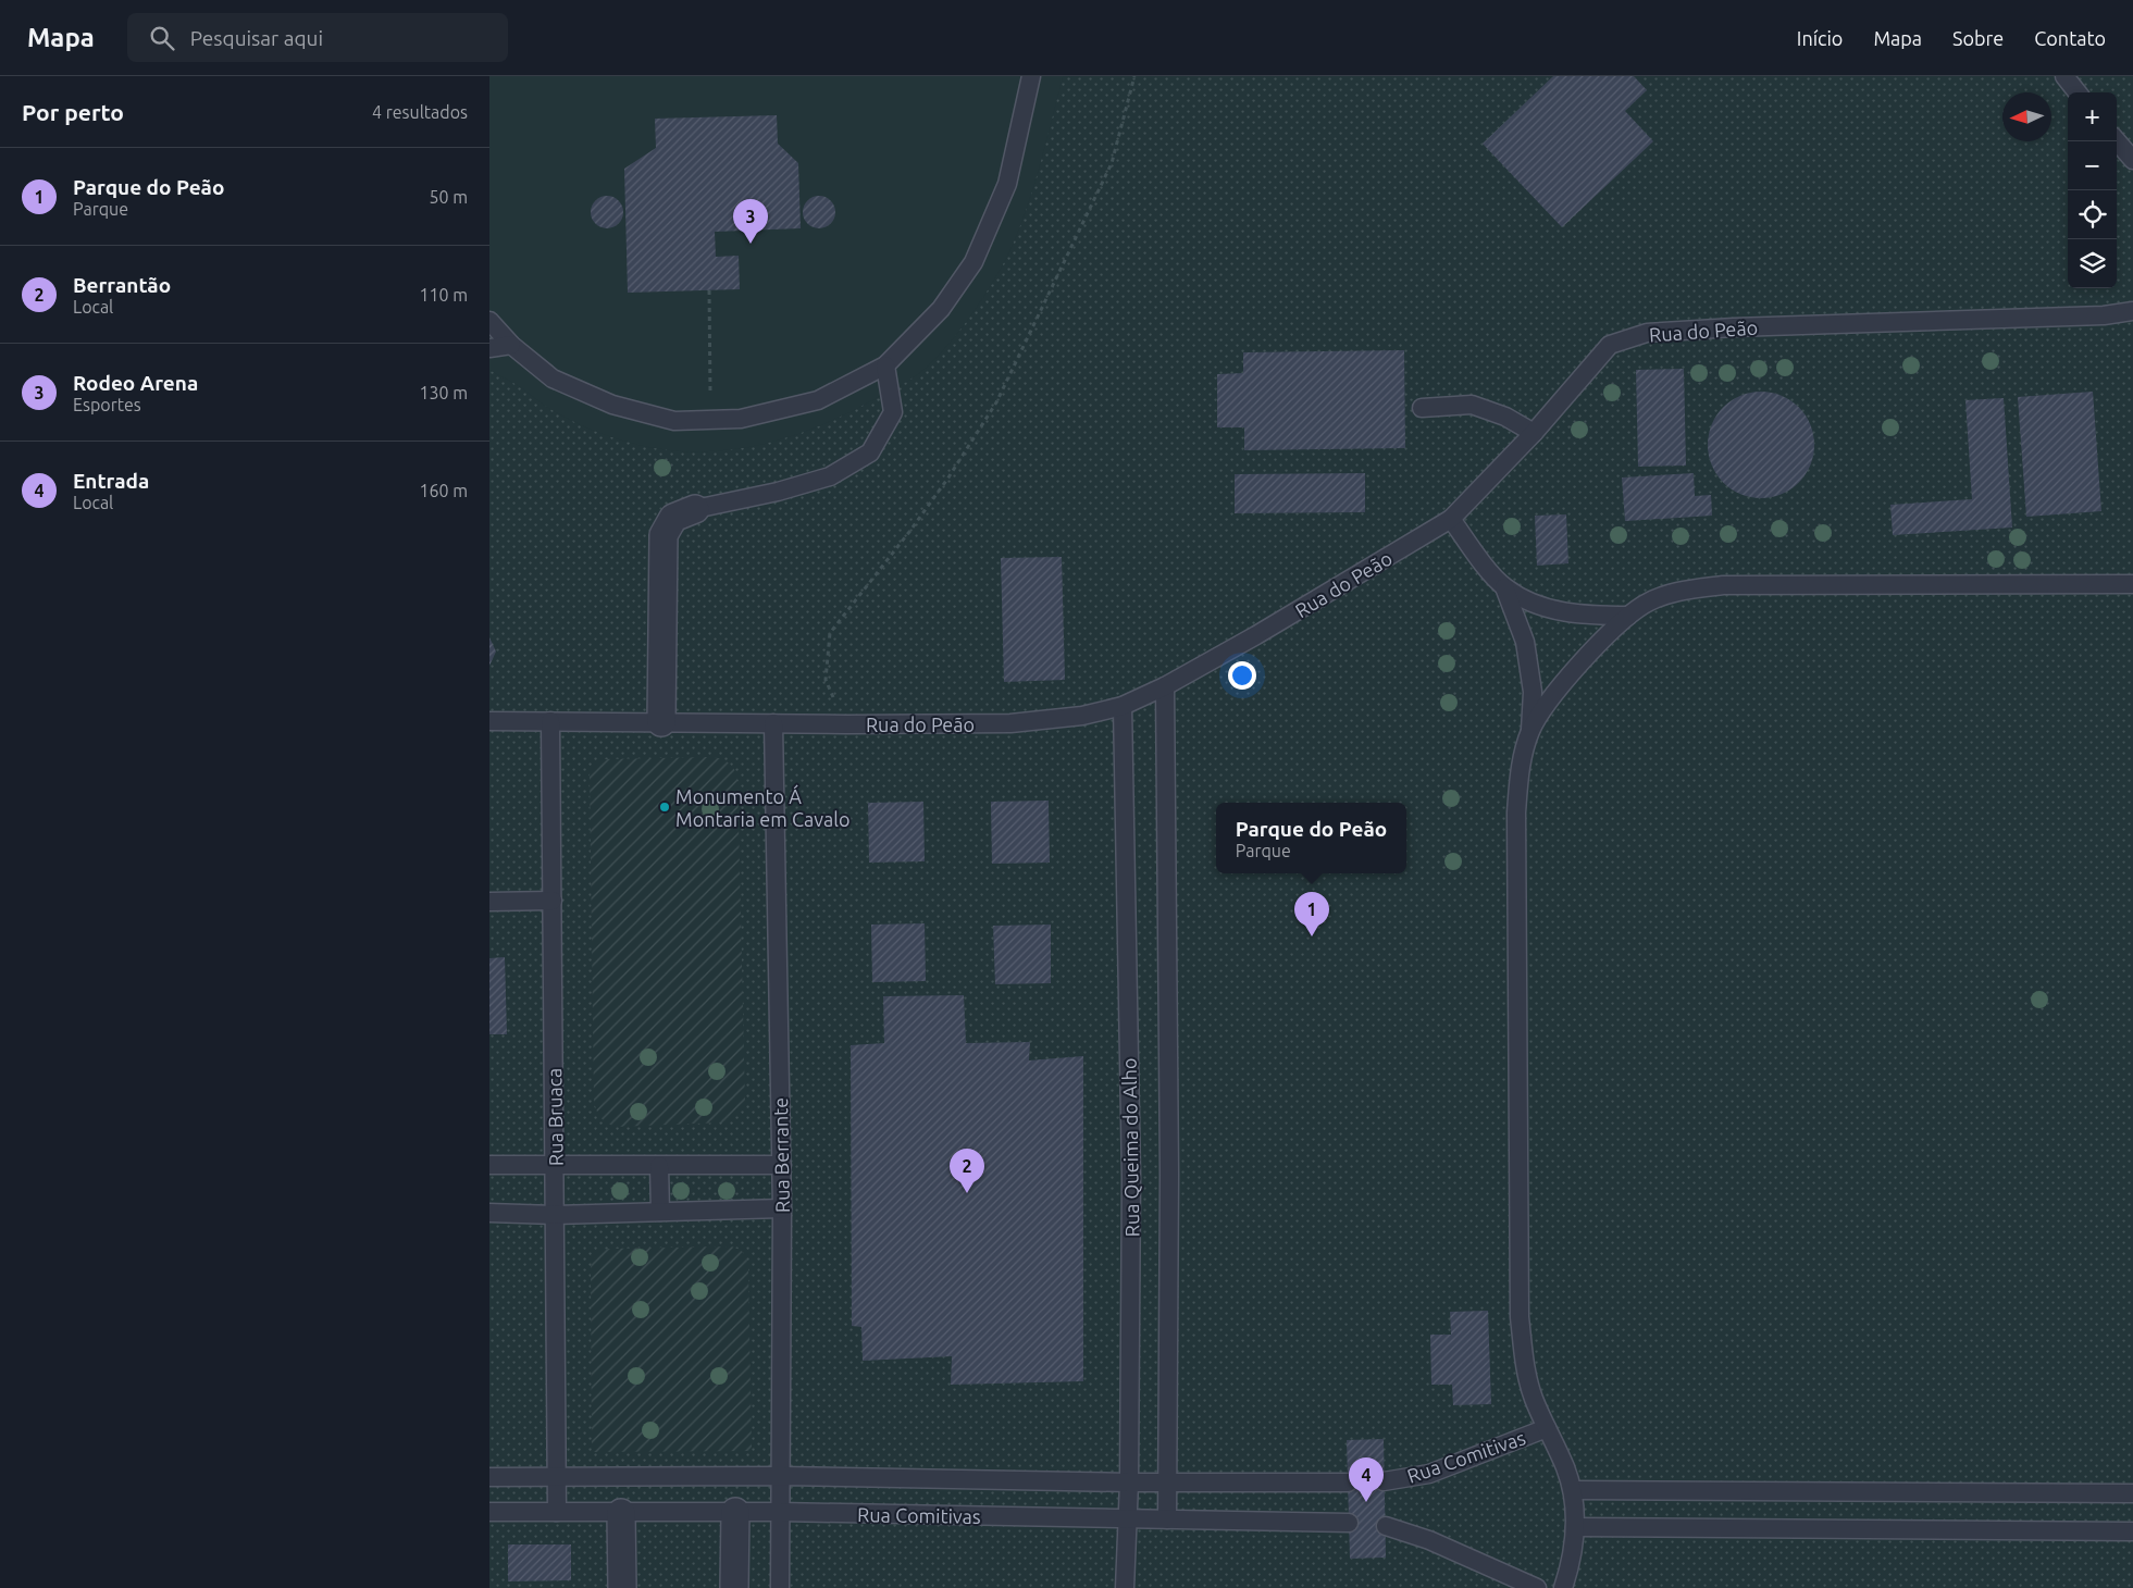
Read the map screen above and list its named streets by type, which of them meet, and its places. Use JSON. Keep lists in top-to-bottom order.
{
  "streets": {
    "lane": [
      "Rua do Peão",
      "Rua Bruaca",
      "Rua Queima do Alho",
      "Rua Berrante",
      "Rua Comitivas"
    ]
  },
  "crossings": [
    ["Rua do Peão", "Rua Bruaca"],
    ["Rua do Peão", "Rua Queima do Alho"],
    ["Rua do Peão", "Rua Berrante"],
    ["Rua Bruaca", "Rua Comitivas"],
    ["Rua Queima do Alho", "Rua Comitivas"],
    ["Rua Berrante", "Rua Comitivas"]
  ],
  "places": ["Monumento Á Montaria em Cavalo"],
  "north": "left",
  "page": {
    "header": "Mapa",
    "search": "Pesquisar aqui",
    "nav": [
      "Início",
      "Mapa",
      "Sobre",
      "Contato"
    ],
    "heading": ["Por perto", "4 resultados"],
    "map_buttons": ["+", "−"],
    "list": [
      {
        "mark": "1",
        "name": "Parque do Peão",
        "note": "Parque",
        "value": "50 m"
      },
      {
        "mark": "2",
        "name": "Berrantão",
        "note": "Local",
        "value": "110 m"
      },
      {
        "mark": "3",
        "name": "Rodeo Arena",
        "note": "Esportes",
        "value": "130 m"
      },
      {
        "mark": "4",
        "name": "Entrada",
        "note": "Local",
        "value": "160 m"
      }
    ],
    "pins": [
      "3",
      "1",
      "2",
      "4"
    ],
    "popup": ["Parque do Peão", "Parque"]
  }
}
